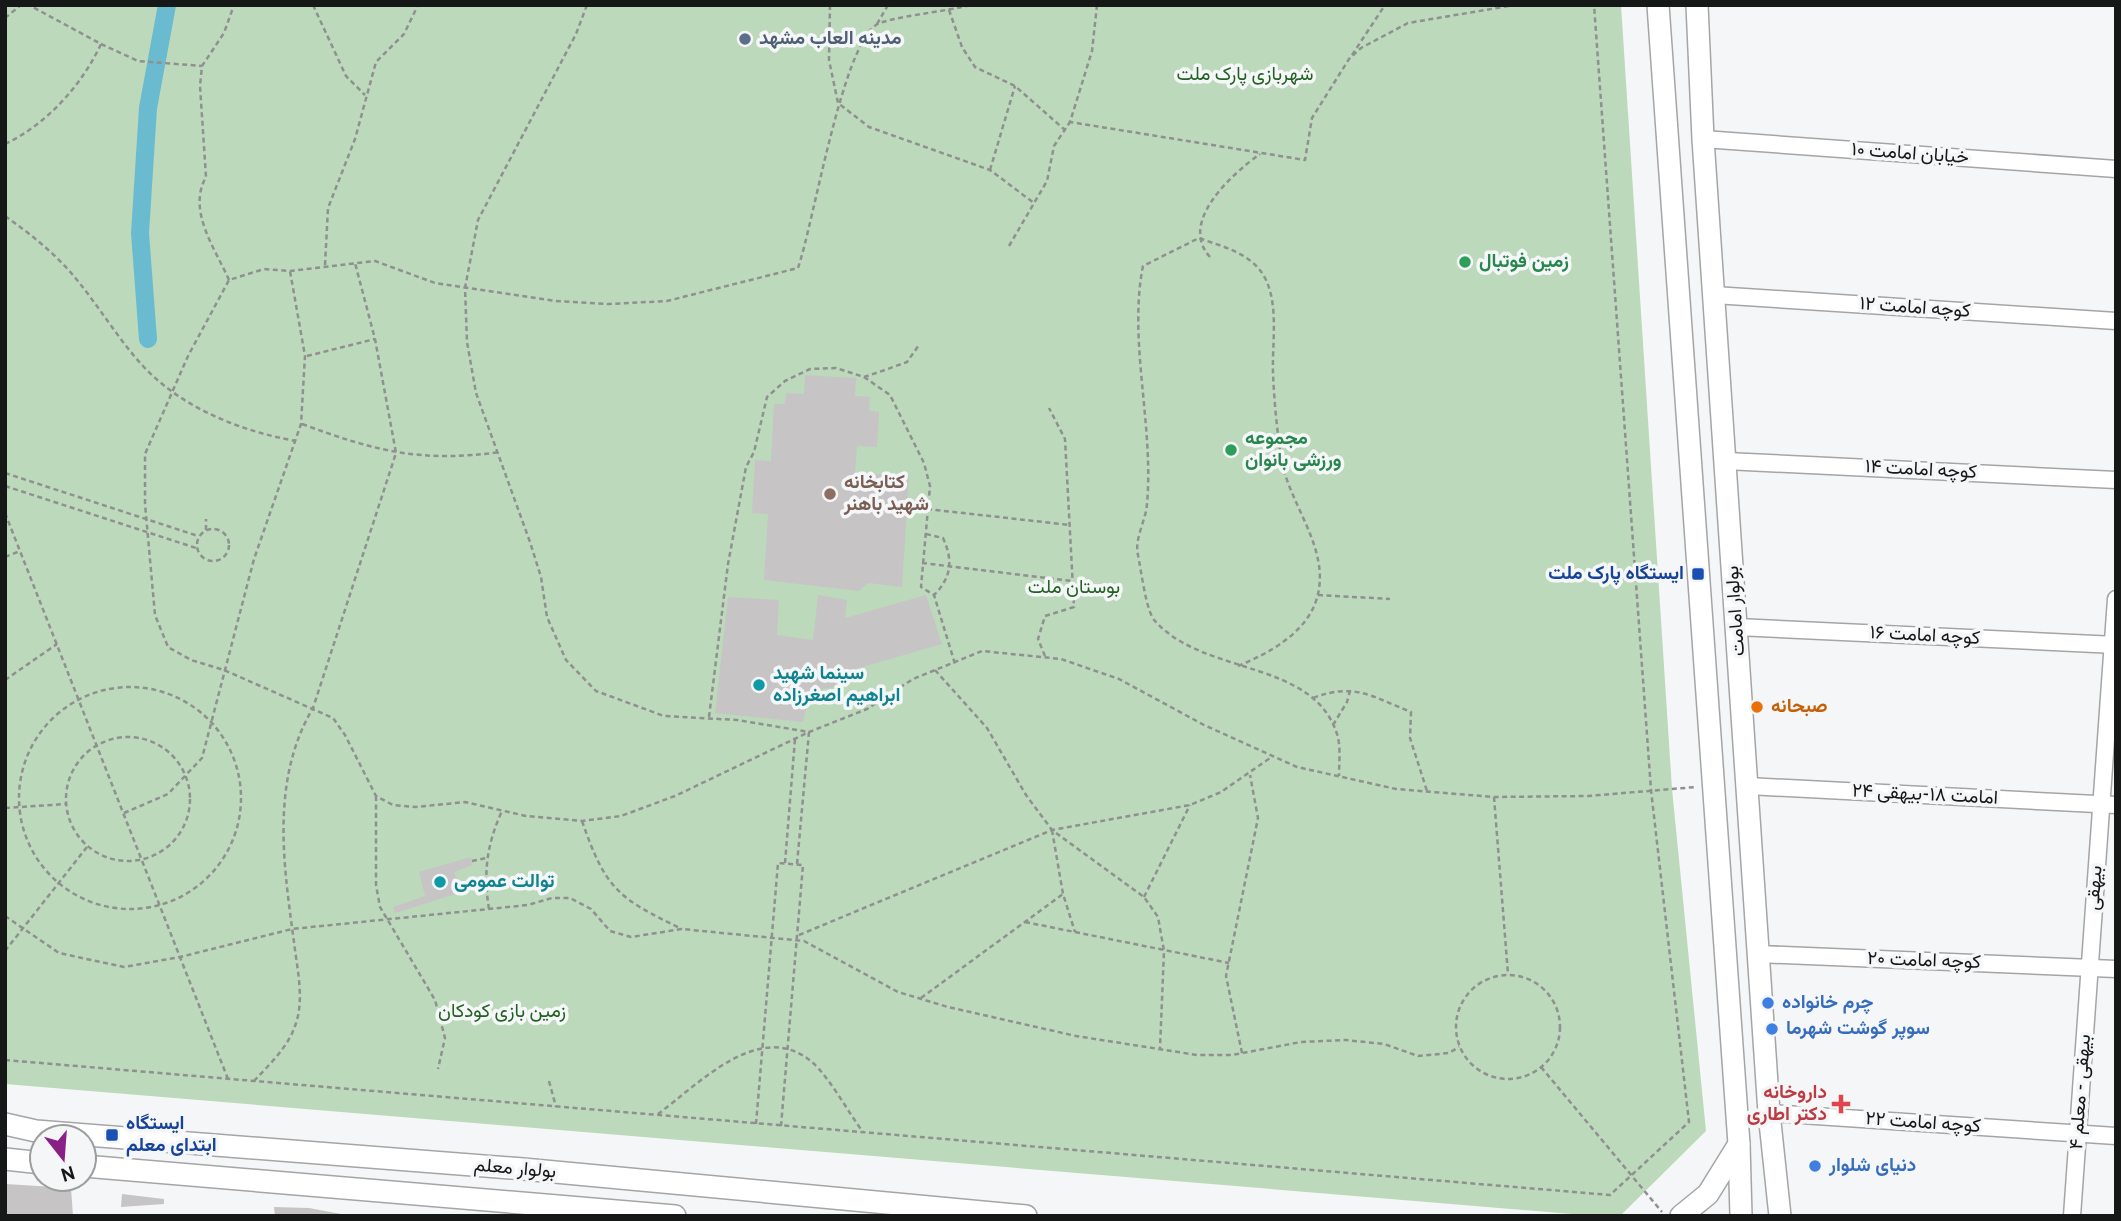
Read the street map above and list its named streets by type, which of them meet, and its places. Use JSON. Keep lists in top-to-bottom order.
{
  "streets": {
    "main road": ["بولوار امامت", "بولوار معلم"],
    "street": [
      "خیابان امامت ۱۰",
      "کوچه امامت ۱۲",
      "کوچه امامت ۱۴",
      "کوچه امامت ۱۶",
      "امامت ۱۸-بیهقی ۲۴",
      "بیهقی",
      "کوچه امامت ۲۰",
      "بیهقی - معلم ۴",
      "کوچه امامت ۲۲"
    ]
  },
  "crossings": [
    ["خیابان امامت ۱۰", "بولوار امامت"],
    ["کوچه امامت ۱۲", "بولوار امامت"],
    ["کوچه امامت ۱۴", "بولوار امامت"],
    ["بولوار امامت", "کوچه امامت ۱۶"],
    ["بولوار امامت", "امامت ۱۸-بیهقی ۲۴"],
    ["بولوار امامت", "کوچه امامت ۲۰"],
    ["بولوار امامت", "کوچه امامت ۲۲"],
    ["کوچه امامت ۱۶", "بیهقی"],
    ["امامت ۱۸-بیهقی ۲۴", "بیهقی"],
    ["بیهقی", "کوچه امامت ۲۰"],
    ["بیهقی", "بیهقی - معلم ۴"],
    ["کوچه امامت ۲۰", "بیهقی - معلم ۴"],
    ["بیهقی - معلم ۴", "کوچه امامت ۲۲"]
  ],
  "parks": ["شهربازی پارک ملت", "بوستان ملت", "زمین بازی کودکان"],
  "places": {
    "other": [
      "مدينه العاب مشهد",
      "زمین فوتبال",
      "مجموعه ورزشی بانوان",
      "کتابخانه شهید باهنر",
      "سینما شهید ابراهیم اصغرزاده",
      "صبحانه",
      "توالت عمومی",
      "چرم خانواده",
      "سوپر گوشت شهرما",
      "دنیای شلوار"
    ],
    "transit": ["ایستگاه پارک ملت", "ایستگاه ابتدای معلم"],
    "health": ["داروخانه دکتر اطاری"]
  },
  "north": "bottom"
}
